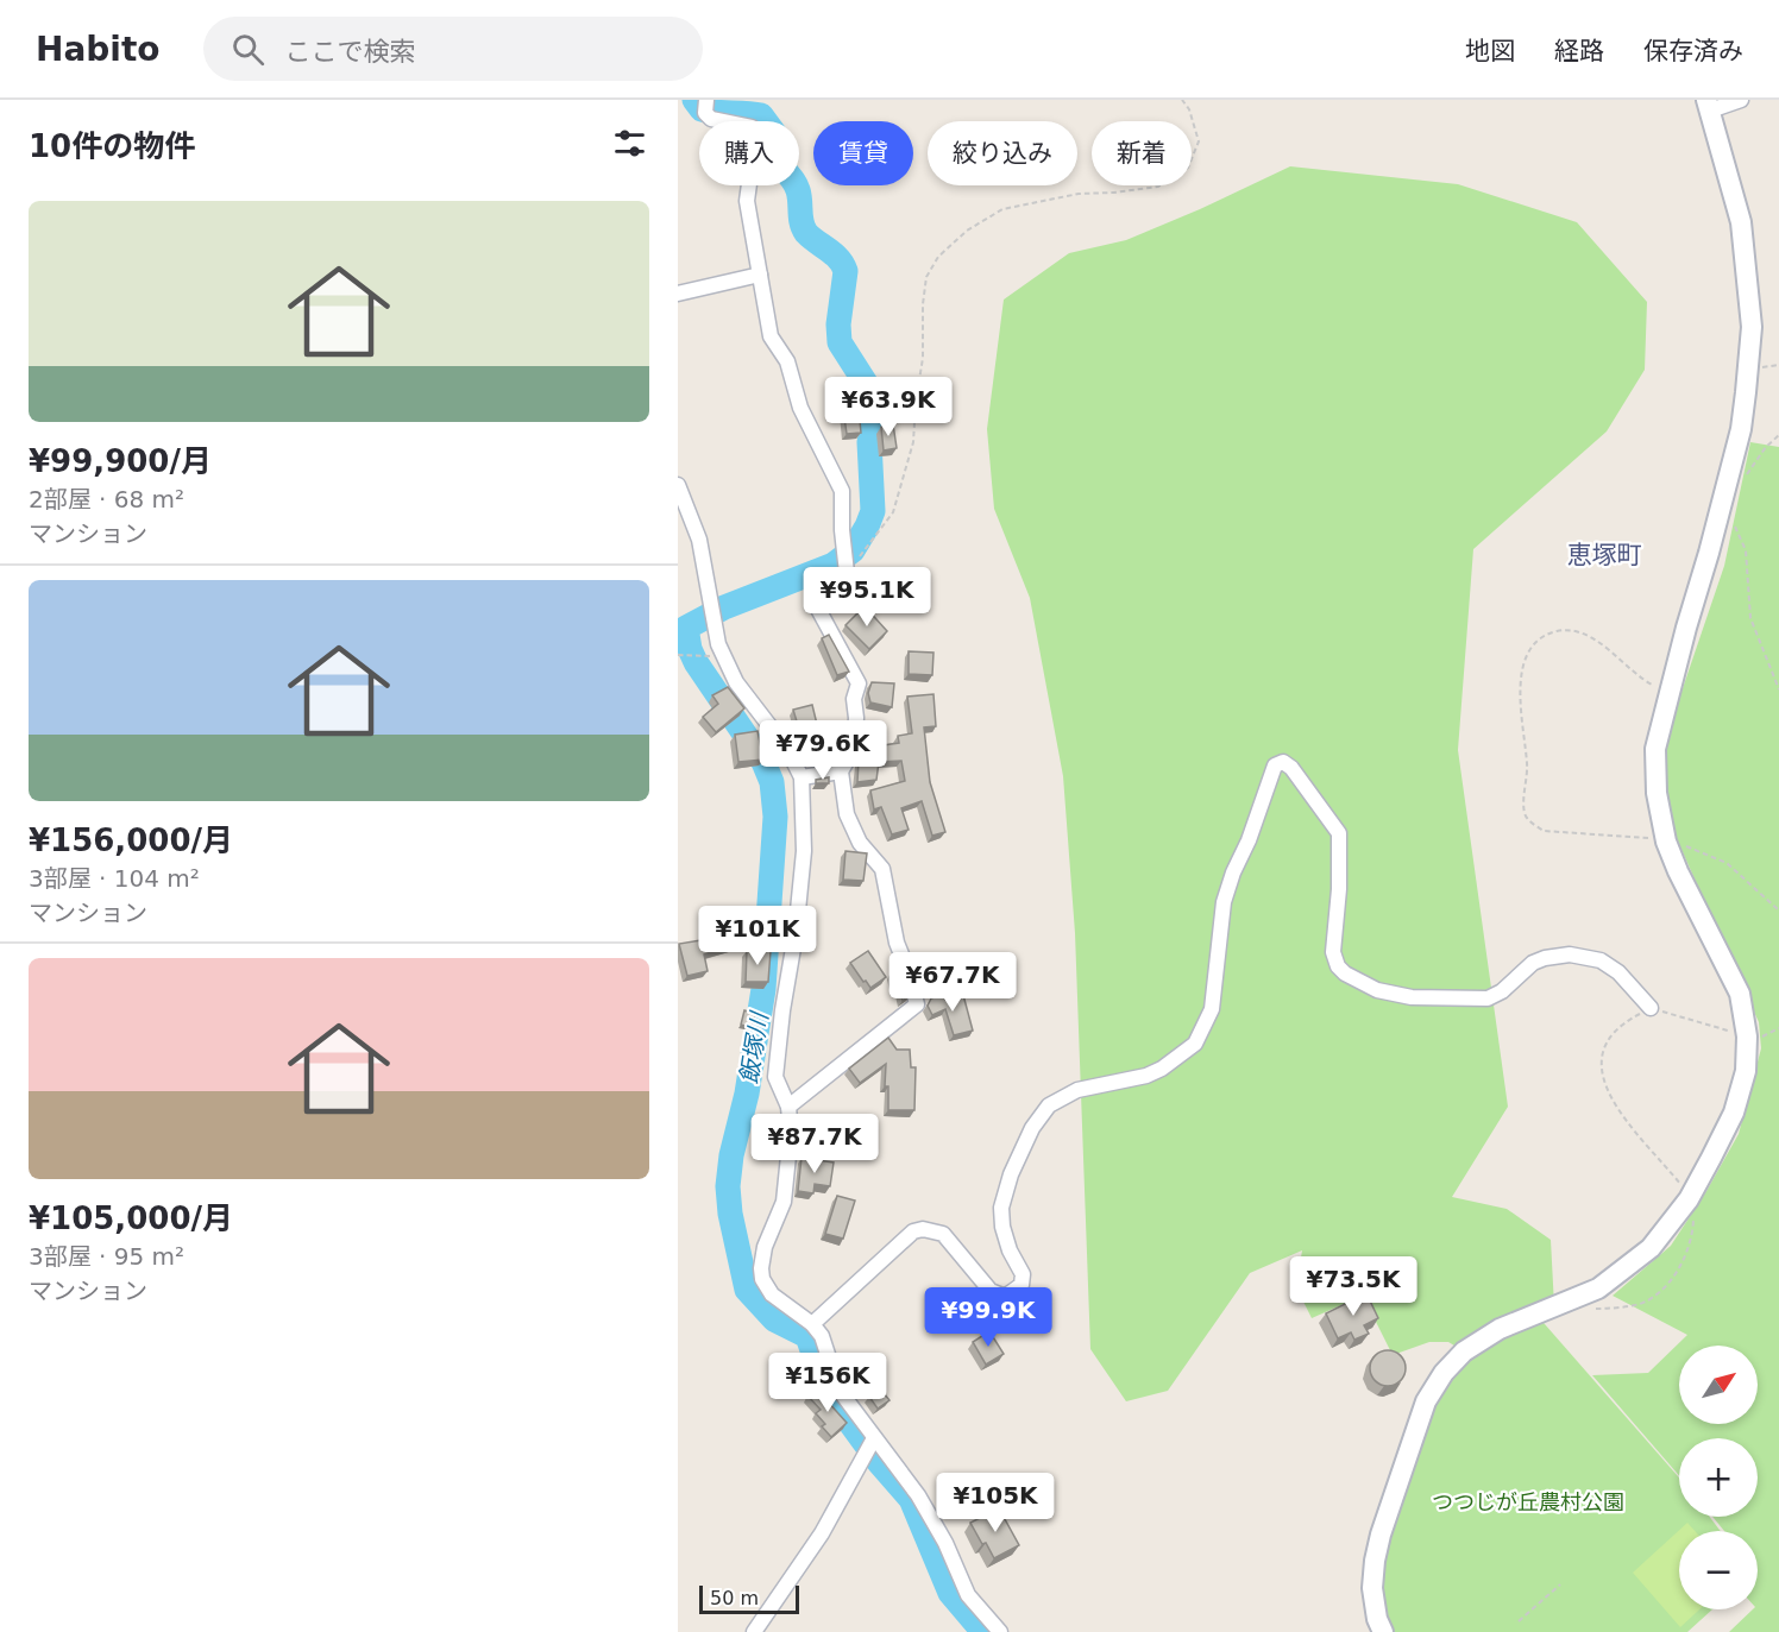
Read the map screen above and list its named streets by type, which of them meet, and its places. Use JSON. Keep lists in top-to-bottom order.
{
  "districts": ["恵塚町"],
  "water": ["飯塚川"],
  "parks": ["つつじが丘農村公園"],
  "scale_bar": "50 m",
  "north": "top right",
  "page": {
    "header": "Habito",
    "search": "ここで検索",
    "nav": ["地図", "経路", "保存済み"],
    "heading": "10件の物件",
    "chip": [
      "購入",
      "賃貸",
      "絞り込み",
      "新着"
    ],
    "list": [
      {
        "name": "¥99,900/月",
        "note": "2部屋 · 68 m² · マンション"
      },
      {
        "name": "¥156,000/月",
        "note": "3部屋 · 104 m² · マンション"
      },
      {
        "name": "¥105,000/月",
        "note": "3部屋 · 95 m² · マンション"
      }
    ],
    "price": [
      "¥63.9K",
      "¥95.1K",
      "¥79.6K",
      "¥101K",
      "¥67.7K",
      "¥87.7K",
      "¥73.5K",
      "¥99.9K",
      "¥156K",
      "¥105K"
    ],
    "map_buttons": ["+", "−"],
    "scale": "50 m"
  }
}
